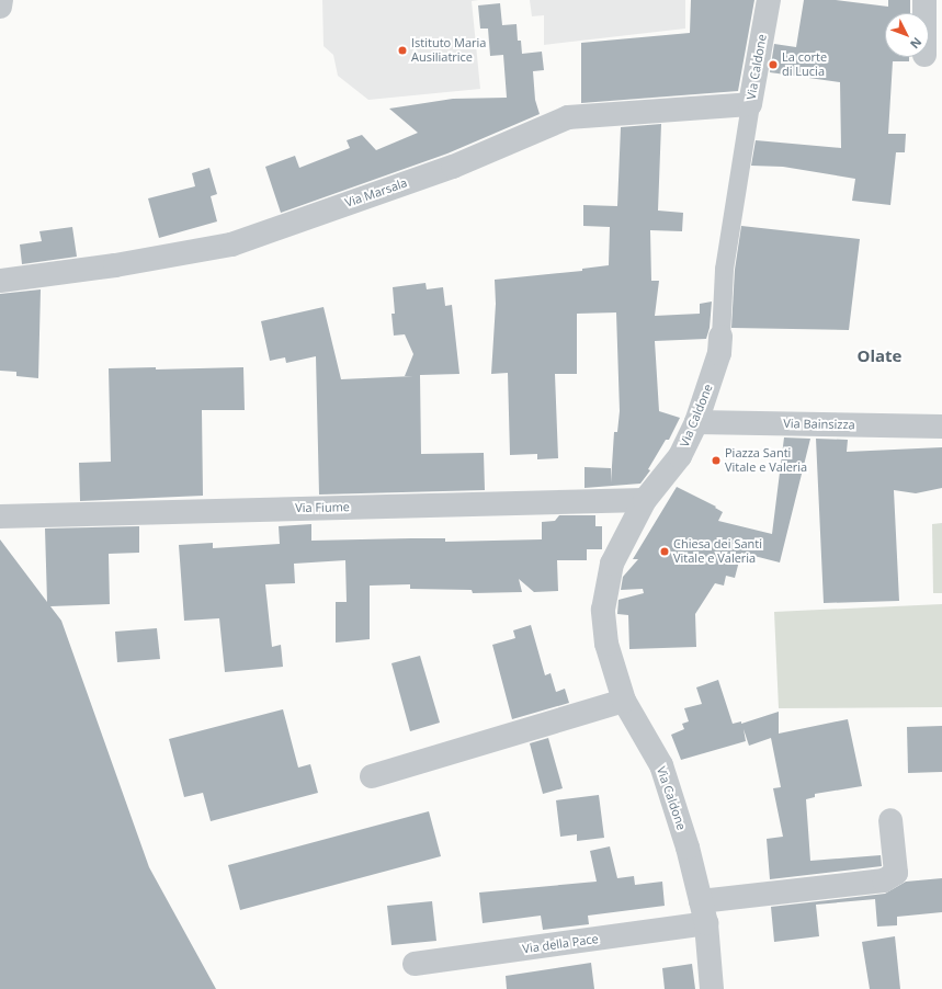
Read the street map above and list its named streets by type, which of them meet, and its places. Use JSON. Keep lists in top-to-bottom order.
{
  "streets": {
    "street": [
      "Via Caldone",
      "Via Marsala",
      "Via Bainsizza",
      "Via Fiume",
      "Via della Pace"
    ]
  },
  "crossings": [
    ["Via Caldone", "Via Marsala"],
    ["Via Caldone", "Via Bainsizza"],
    ["Via Caldone", "Via Fiume"],
    ["Via Caldone", "Via della Pace"]
  ],
  "districts": ["Olate"],
  "places": [
    "Istituto Maria Ausiliatrice",
    "La corte di Lucia",
    "Piazza Santi Vitale e Valeria",
    "Chiesa dei Santi Vitale e Valeria"
  ],
  "north": "bottom right"
}
